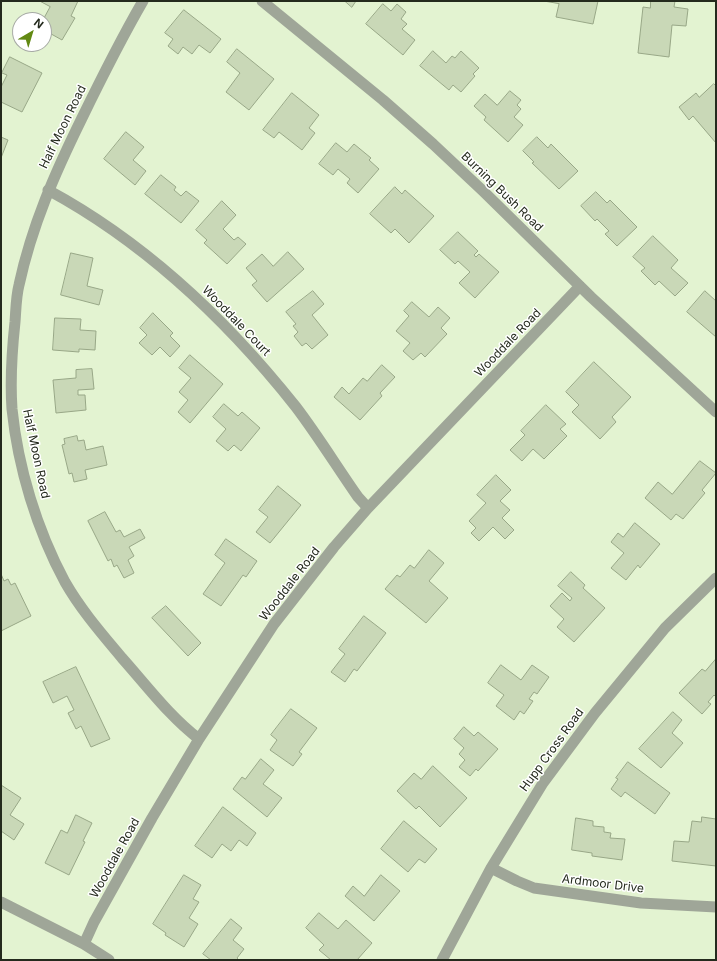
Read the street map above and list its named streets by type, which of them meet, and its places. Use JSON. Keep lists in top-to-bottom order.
{
  "streets": {
    "street": [
      "Half Moon Road",
      "Burning Bush Road",
      "Wooddale Court",
      "Wooddale Road",
      "Hupp Cross Road",
      "Ardmoor Drive"
    ]
  },
  "crossings": [
    ["Half Moon Road", "Wooddale Court"],
    ["Half Moon Road", "Wooddale Road"],
    ["Burning Bush Road", "Wooddale Road"],
    ["Wooddale Court", "Wooddale Road"],
    ["Hupp Cross Road", "Ardmoor Drive"]
  ],
  "north": "top right"
}
